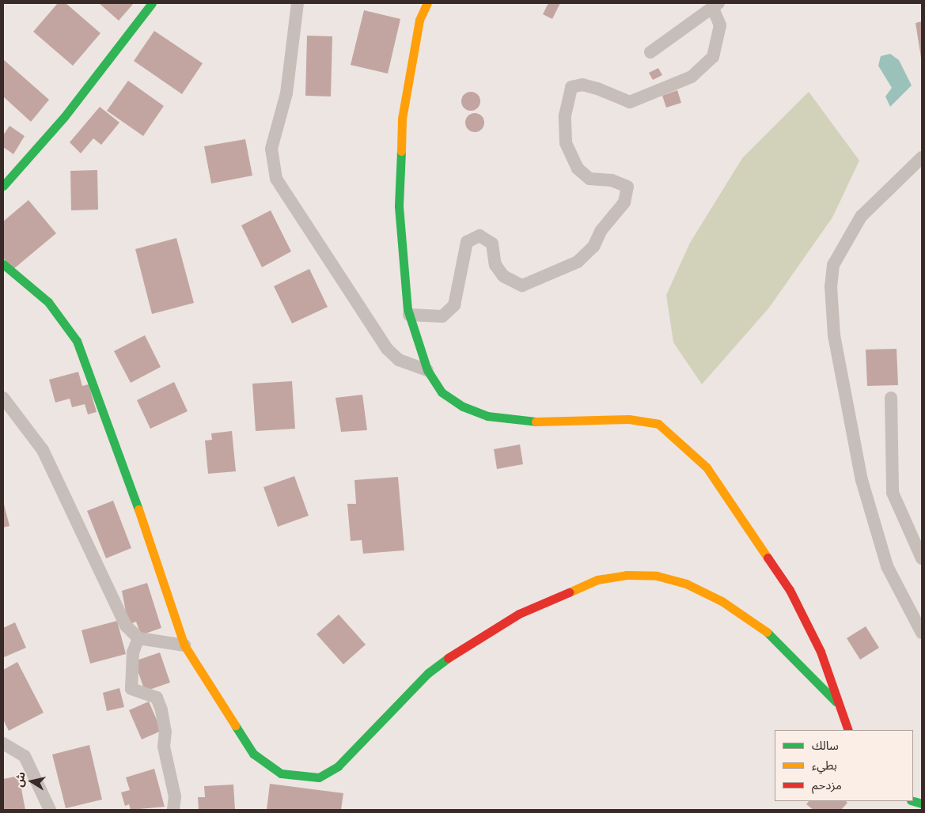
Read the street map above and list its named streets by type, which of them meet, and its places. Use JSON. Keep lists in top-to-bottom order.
{
  "legend": ["سالك", "بطيء", "مزدحم"],
  "north": "left"
}
